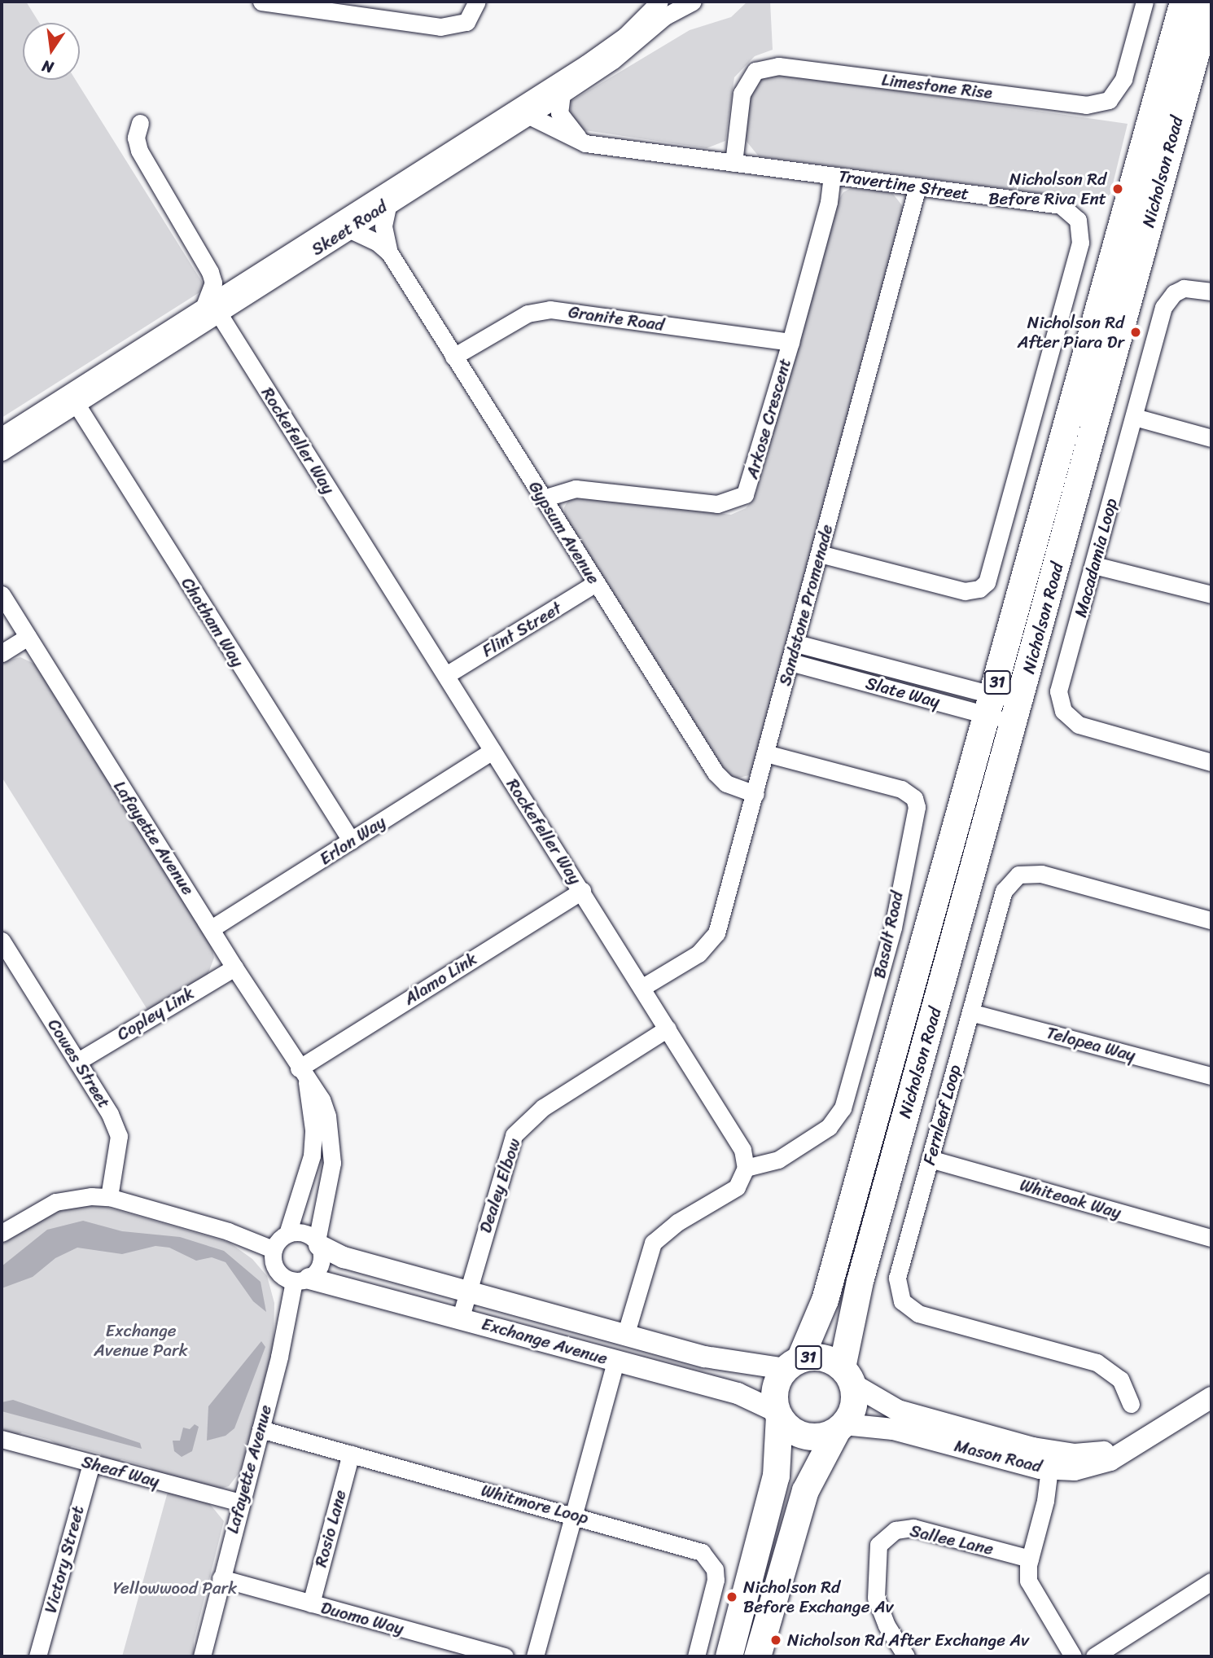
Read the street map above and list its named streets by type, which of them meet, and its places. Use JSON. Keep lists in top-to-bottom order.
{
  "streets": {
    "main road": ["Nicholson Road", "31"],
    "street": [
      "Limestone Rise",
      "Travertine Street",
      "Skeet Road",
      "Granite Road",
      "Arkose Crescent",
      "Rockefeller Way",
      "Gypsum Avenue",
      "Macadamia Loop",
      "Sandstone Promenade",
      "Chatham Way",
      "Flint Street",
      "Slate Way",
      "Lafayette Avenue",
      "Erlon Way",
      "Basalt Road",
      "Alamo Link",
      "Copley Link",
      "Telopea Way",
      "Cowes Street",
      "Fernleaf Loop",
      "Dealey Elbow",
      "Whiteoak Way",
      "Exchange Avenue",
      "Mason Road",
      "Sheaf Way",
      "Whitmore Loop",
      "Rosio Lane",
      "Sallee Lane",
      "Victory Street",
      "Duomo Way"
    ]
  },
  "crossings": [
    ["Limestone Rise", "Travertine Street"],
    ["Nicholson Road", "31"],
    ["Nicholson Road", "Slate Way"],
    ["Nicholson Road", "Exchange Avenue"],
    ["Nicholson Road", "Mason Road"],
    ["Travertine Street", "Skeet Road"],
    ["Travertine Street", "Arkose Crescent"],
    ["Travertine Street", "Sandstone Promenade"],
    ["Skeet Road", "Rockefeller Way"],
    ["Skeet Road", "Gypsum Avenue"],
    ["Skeet Road", "Chatham Way"],
    ["Granite Road", "Arkose Crescent"],
    ["Granite Road", "Gypsum Avenue"],
    ["Arkose Crescent", "Gypsum Avenue"],
    ["Rockefeller Way", "Sandstone Promenade"],
    ["Rockefeller Way", "Flint Street"],
    ["Rockefeller Way", "Erlon Way"],
    ["Rockefeller Way", "Basalt Road"],
    ["Rockefeller Way", "Alamo Link"],
    ["Rockefeller Way", "Dealey Elbow"],
    ["Gypsum Avenue", "Sandstone Promenade"],
    ["Gypsum Avenue", "Flint Street"],
    ["Sandstone Promenade", "Slate Way"],
    ["Sandstone Promenade", "Basalt Road"],
    ["Chatham Way", "Erlon Way"],
    ["31", "Exchange Avenue"],
    ["31", "Mason Road"],
    ["Lafayette Avenue", "Erlon Way"],
    ["Lafayette Avenue", "Alamo Link"],
    ["Lafayette Avenue", "Copley Link"],
    ["Lafayette Avenue", "Exchange Avenue"],
    ["Lafayette Avenue", "Sheaf Way"],
    ["Lafayette Avenue", "Whitmore Loop"],
    ["Lafayette Avenue", "Duomo Way"],
    ["Copley Link", "Cowes Street"],
    ["Telopea Way", "Fernleaf Loop"],
    ["Fernleaf Loop", "Whiteoak Way"],
    ["Dealey Elbow", "Exchange Avenue"],
    ["Exchange Avenue", "Mason Road"],
    ["Sheaf Way", "Victory Street"],
    ["Whitmore Loop", "Rosio Lane"],
    ["Rosio Lane", "Duomo Way"]
  ],
  "parks": ["Exchange Avenue Park", "Yellowwood Park"],
  "places": [
    "Nicholson Rd Before Riva Ent",
    "Nicholson Rd After Piara Dr",
    "Nicholson Rd Before Exchange Av",
    "Nicholson Rd After Exchange Av"
  ],
  "north": "bottom"
}
